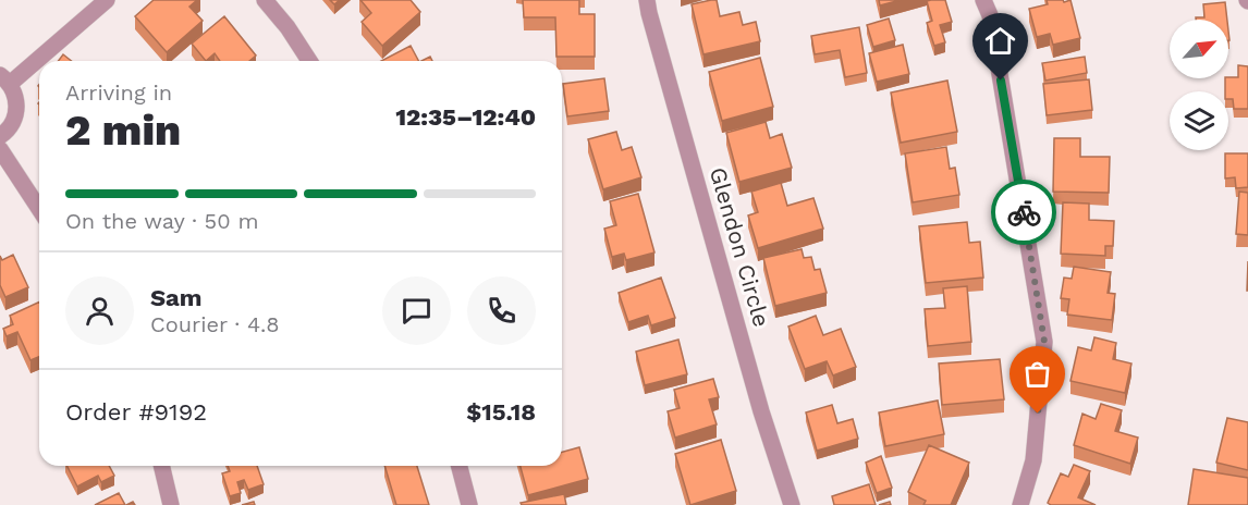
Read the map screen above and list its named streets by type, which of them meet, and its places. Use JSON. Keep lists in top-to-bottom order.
{
  "streets": {
    "street": ["Glendon Circle"]
  },
  "north": "top right",
  "page": {
    "heading": ["2 min", "Arriving in", "12:35–12:40"],
    "panel": [
      "Sam",
      "Courier · 4.8",
      "Order #9192",
      "$15.18"
    ],
    "bar": "On the way · 50 m"
  }
}
